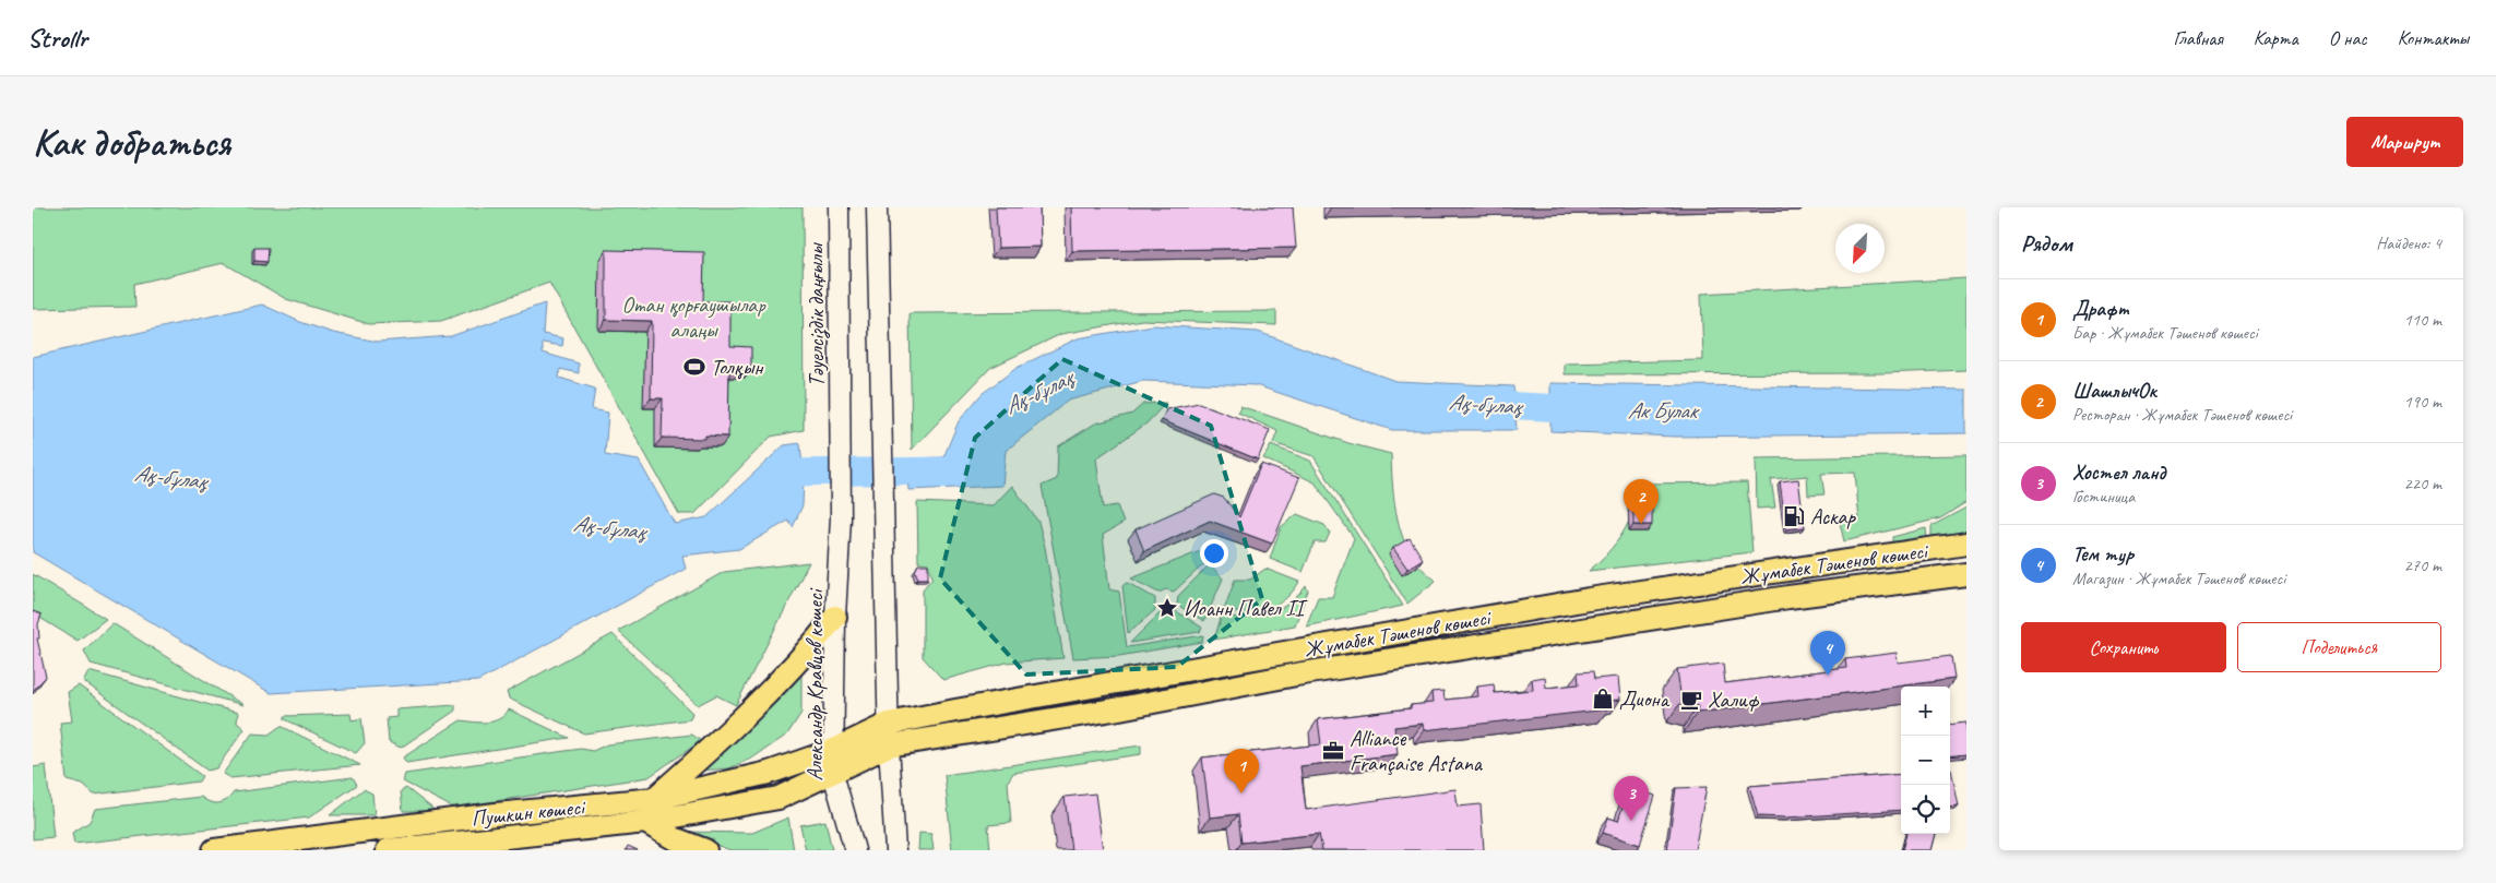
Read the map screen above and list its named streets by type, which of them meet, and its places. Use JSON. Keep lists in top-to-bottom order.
{
  "streets": {
    "main road": [
      "Тәуелсіздік даңғылы",
      "Жұмабек Тәшенов көшесі",
      "Александр Кравцов көшесі",
      "Пушкин көшесі"
    ]
  },
  "crossings": [
    ["Тәуелсіздік даңғылы", "Александр Кравцов көшесі"],
    ["Жұмабек Тәшенов көшесі", "Александр Кравцов көшесі"],
    ["Жұмабек Тәшенов көшесі", "Пушкин көшесі"],
    ["Александр Кравцов көшесі", "Пушкин көшесі"]
  ],
  "water": ["Ақ-бұлақ", "Ак Булак"],
  "parks": ["Отан қорғаушылар алаңы"],
  "places": {
    "sports": ["Толқын"],
    "fuel station": ["Аскар"],
    "place": ["Иоанн Павел II"],
    "shop": ["Диона"],
    "cafe": ["Халиф"],
    "office": ["Alliance Française Astana"]
  },
  "north": "bottom left",
  "page": {
    "header": "Strollr",
    "nav": [
      "Главная",
      "Карта",
      "О нас",
      "Контакты"
    ],
    "buttons": [
      "Маршрут",
      ["Сохранить", "Поделиться"]
    ],
    "title": "Как добраться",
    "heading": ["Рядом", "Найдено: 4"],
    "list": [
      {
        "mark": "1",
        "name": "Драфт",
        "note": "Бар · Жұмабек Тәшенов көшесі",
        "value": "110 m"
      },
      {
        "mark": "2",
        "name": "ШашлычОк",
        "note": "Ресторан · Жұмабек Тәшенов көшесі",
        "value": "190 m"
      },
      {
        "mark": "3",
        "name": "Хостел ланд",
        "note": "Гостиница",
        "value": "220 m"
      },
      {
        "mark": "4",
        "name": "Тем тур",
        "note": "Магазин · Жұмабек Тәшенов көшесі",
        "value": "270 m"
      }
    ],
    "pins": [
      "2",
      "4",
      "1",
      "3"
    ],
    "map_buttons": ["+", "−"]
  }
}
